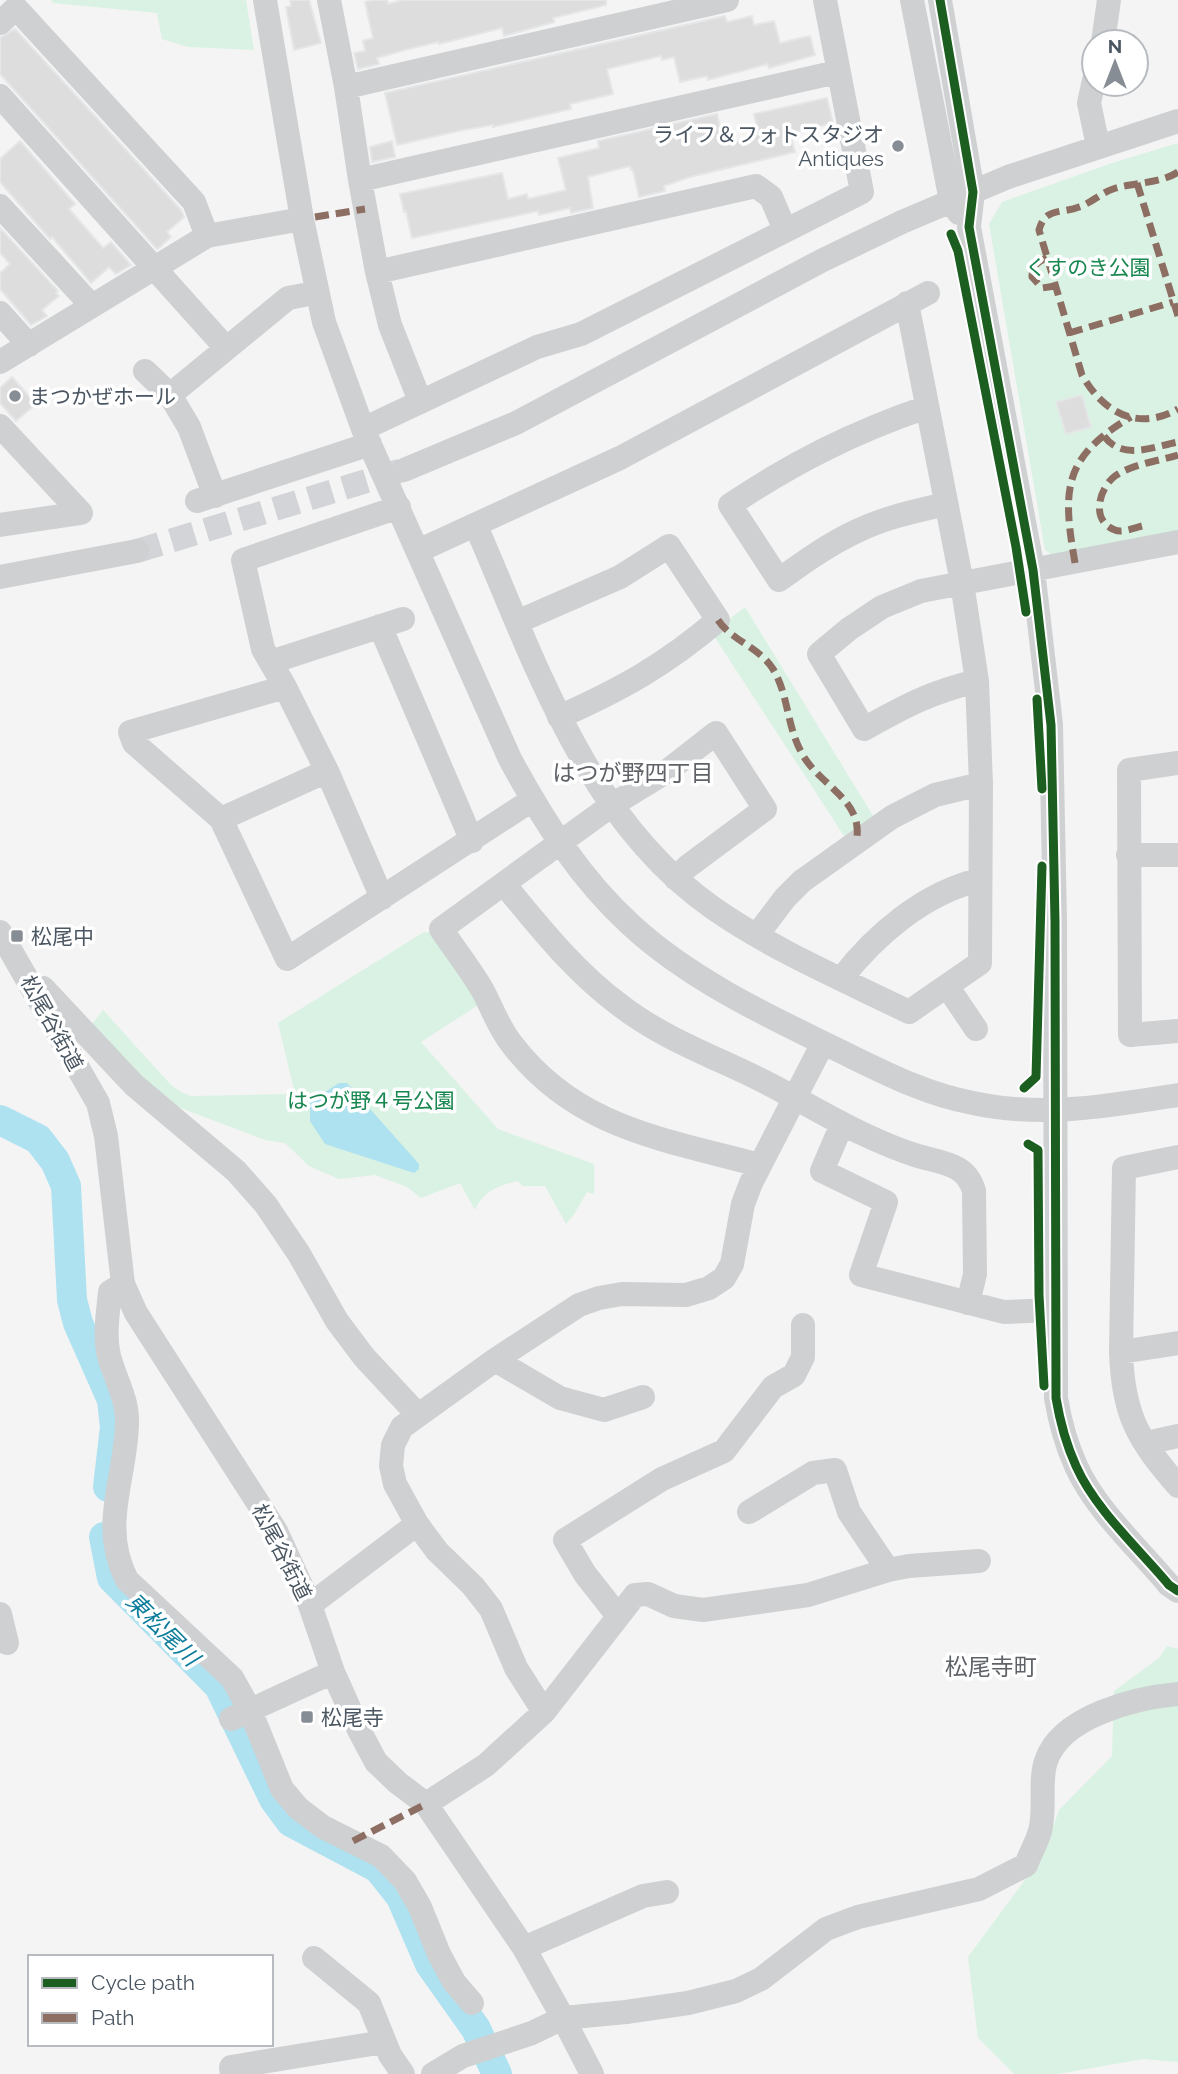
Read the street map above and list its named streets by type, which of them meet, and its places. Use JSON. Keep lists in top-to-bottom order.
{
  "streets": {
    "street": ["松尾谷街道"]
  },
  "districts": ["はつが野四丁目", "松尾寺町"],
  "water": ["東松尾川"],
  "parks": ["くすのき公園", "はつが野４号公園"],
  "places": {
    "other": ["ライフ＆フォトスタジオ Antiques", "まつかぜホール"],
    "transit": ["松尾中", "松尾寺"]
  },
  "legend": ["Cycle path", "Path"],
  "north": "top"
}
